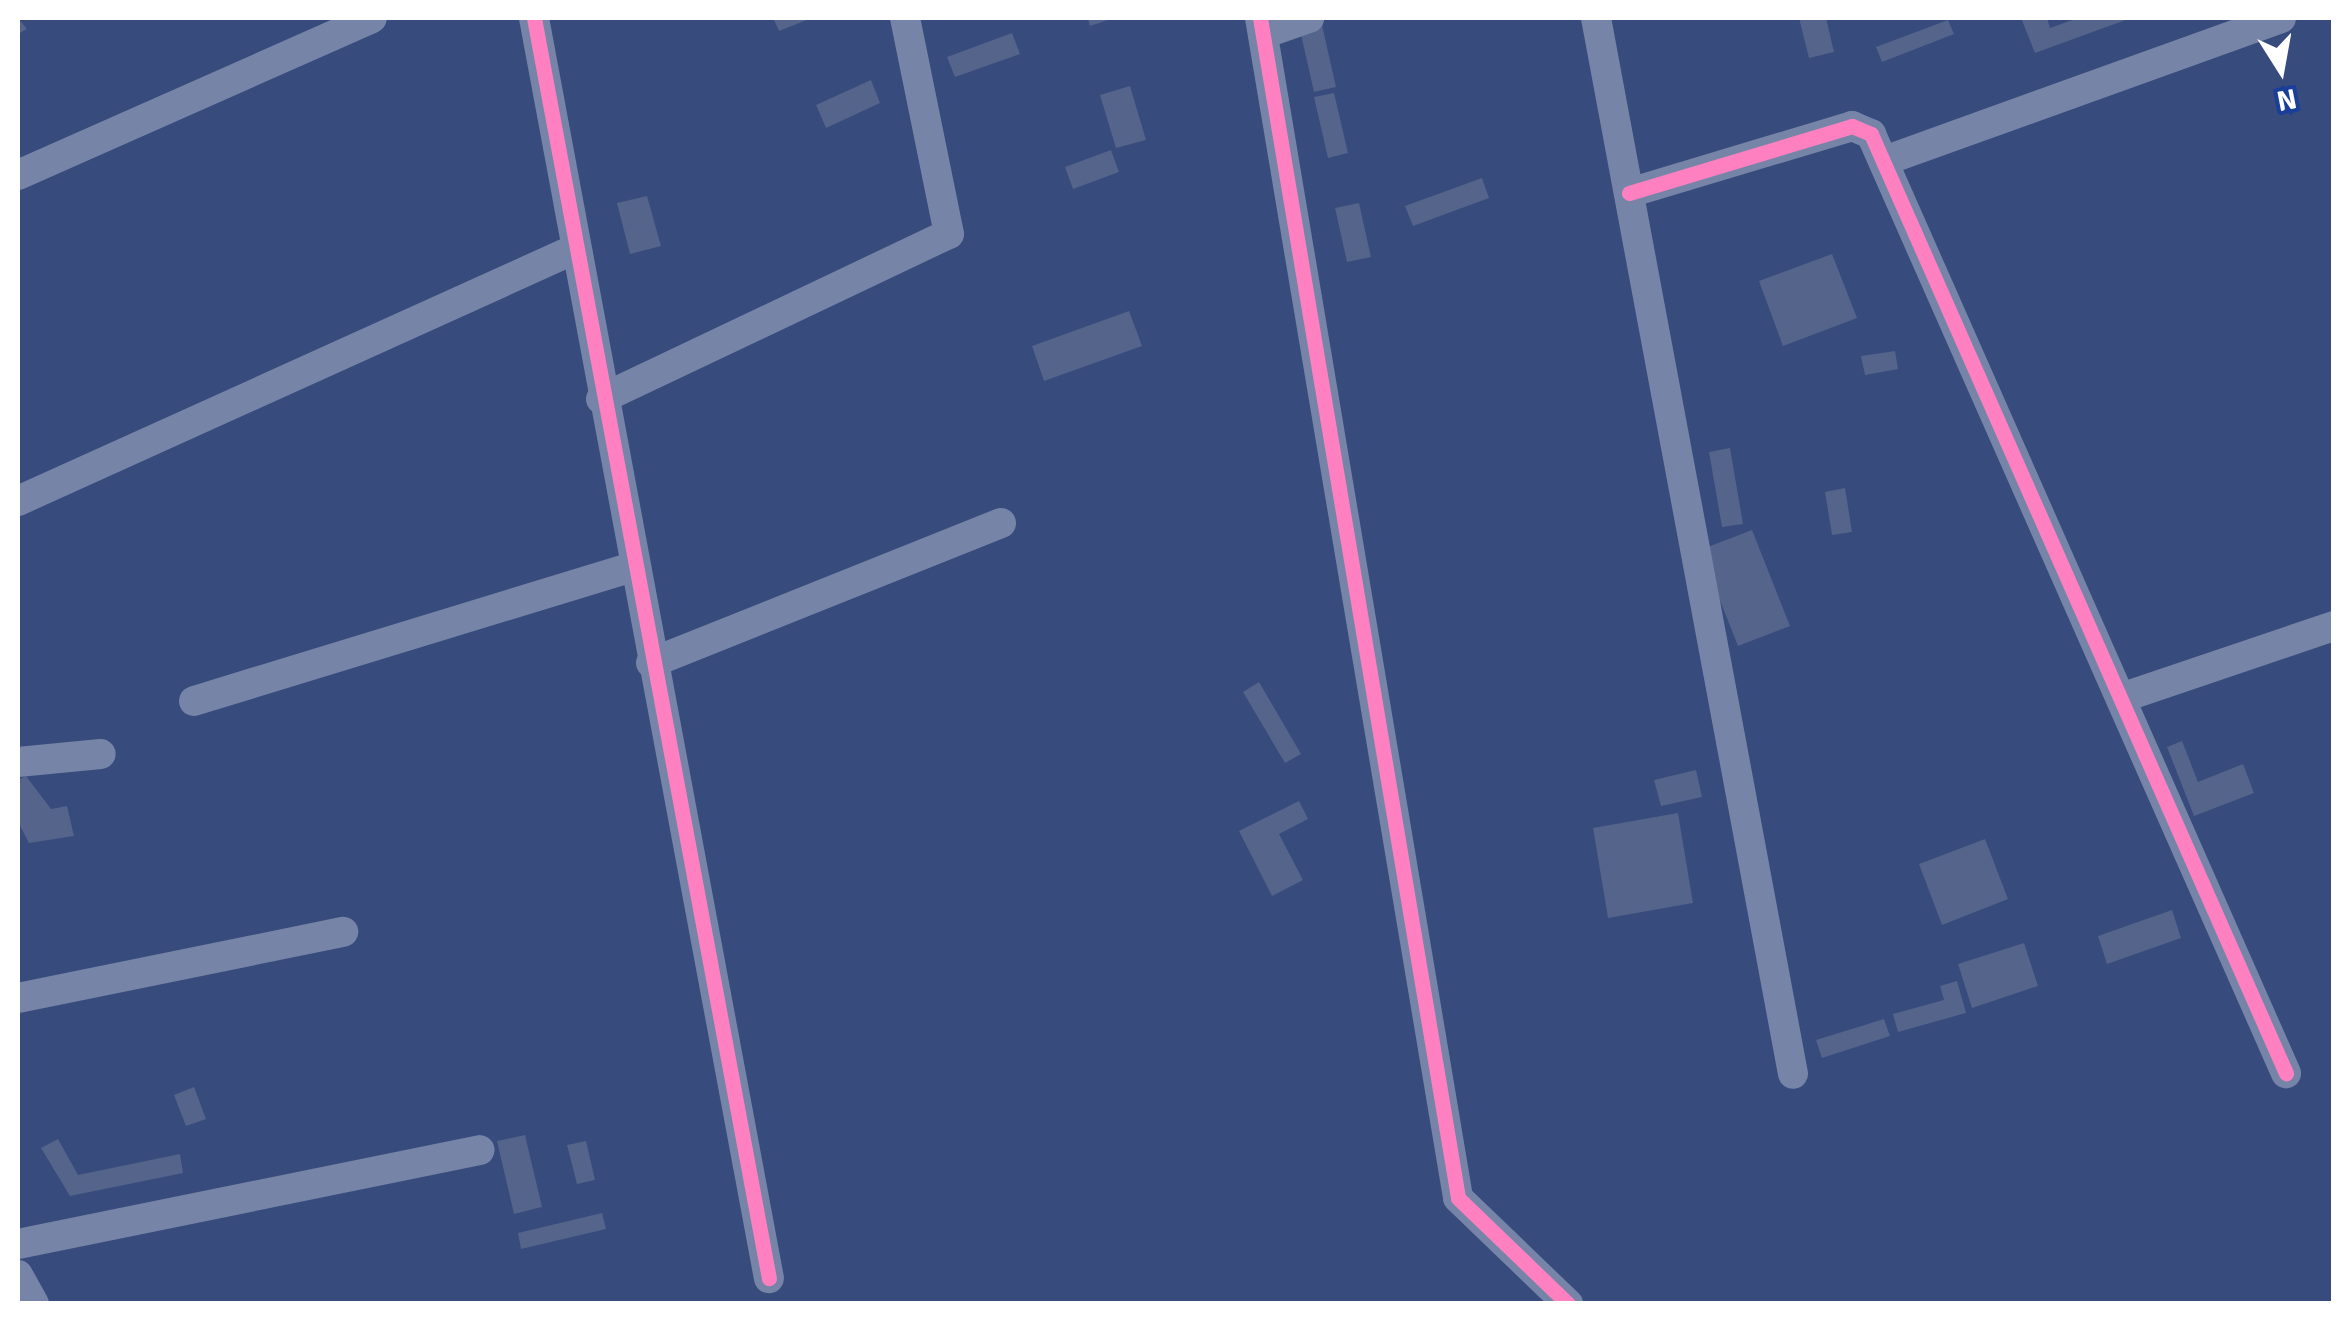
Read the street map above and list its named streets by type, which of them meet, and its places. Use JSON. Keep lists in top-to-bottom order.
{
  "north": "bottom"
}
